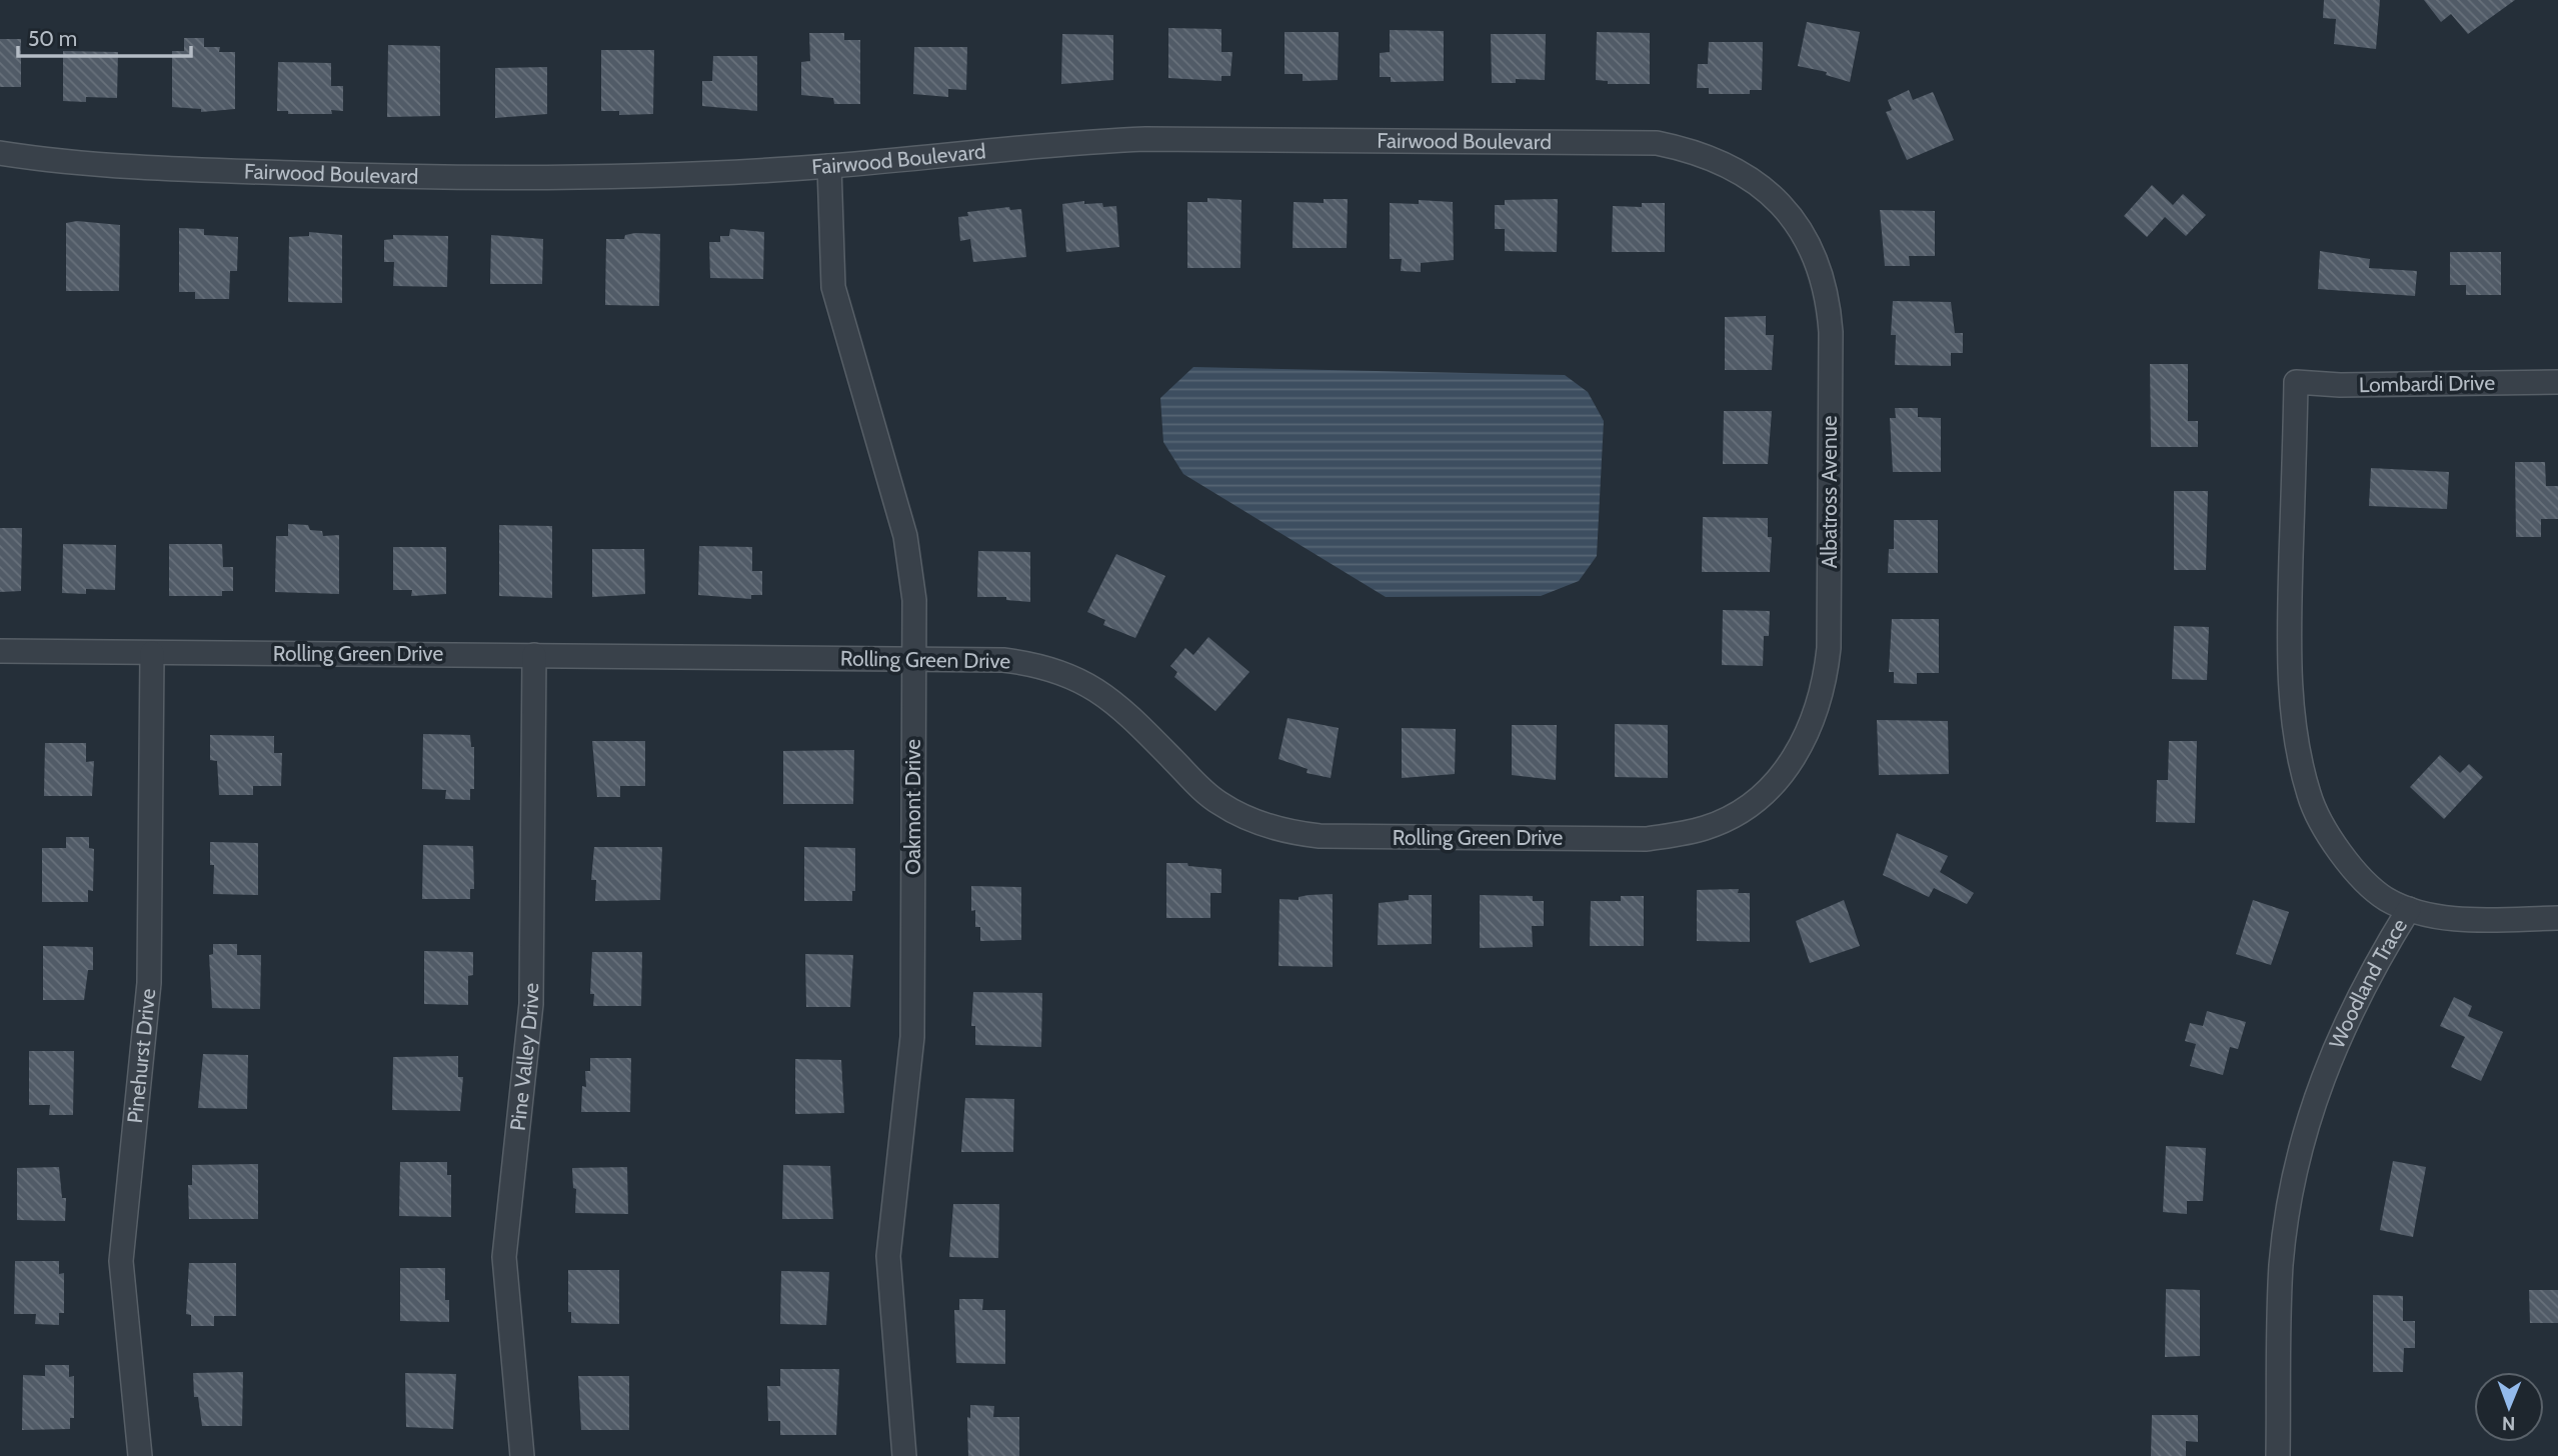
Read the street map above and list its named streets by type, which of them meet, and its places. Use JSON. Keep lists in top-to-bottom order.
{
  "streets": {
    "street": [
      "Fairwood Boulevard",
      "Lombardi Drive",
      "Albatross Avenue",
      "Rolling Green Drive",
      "Oakmont Drive",
      "Woodland Trace",
      "Pinehurst Drive",
      "Pine Valley Drive"
    ]
  },
  "crossings": [
    ["Fairwood Boulevard", "Albatross Avenue"],
    ["Fairwood Boulevard", "Oakmont Drive"],
    ["Lombardi Drive", "Woodland Trace"],
    ["Albatross Avenue", "Rolling Green Drive"],
    ["Rolling Green Drive", "Oakmont Drive"],
    ["Rolling Green Drive", "Pinehurst Drive"],
    ["Rolling Green Drive", "Pine Valley Drive"]
  ],
  "scale_bar": "50 m",
  "north": "bottom"
}
